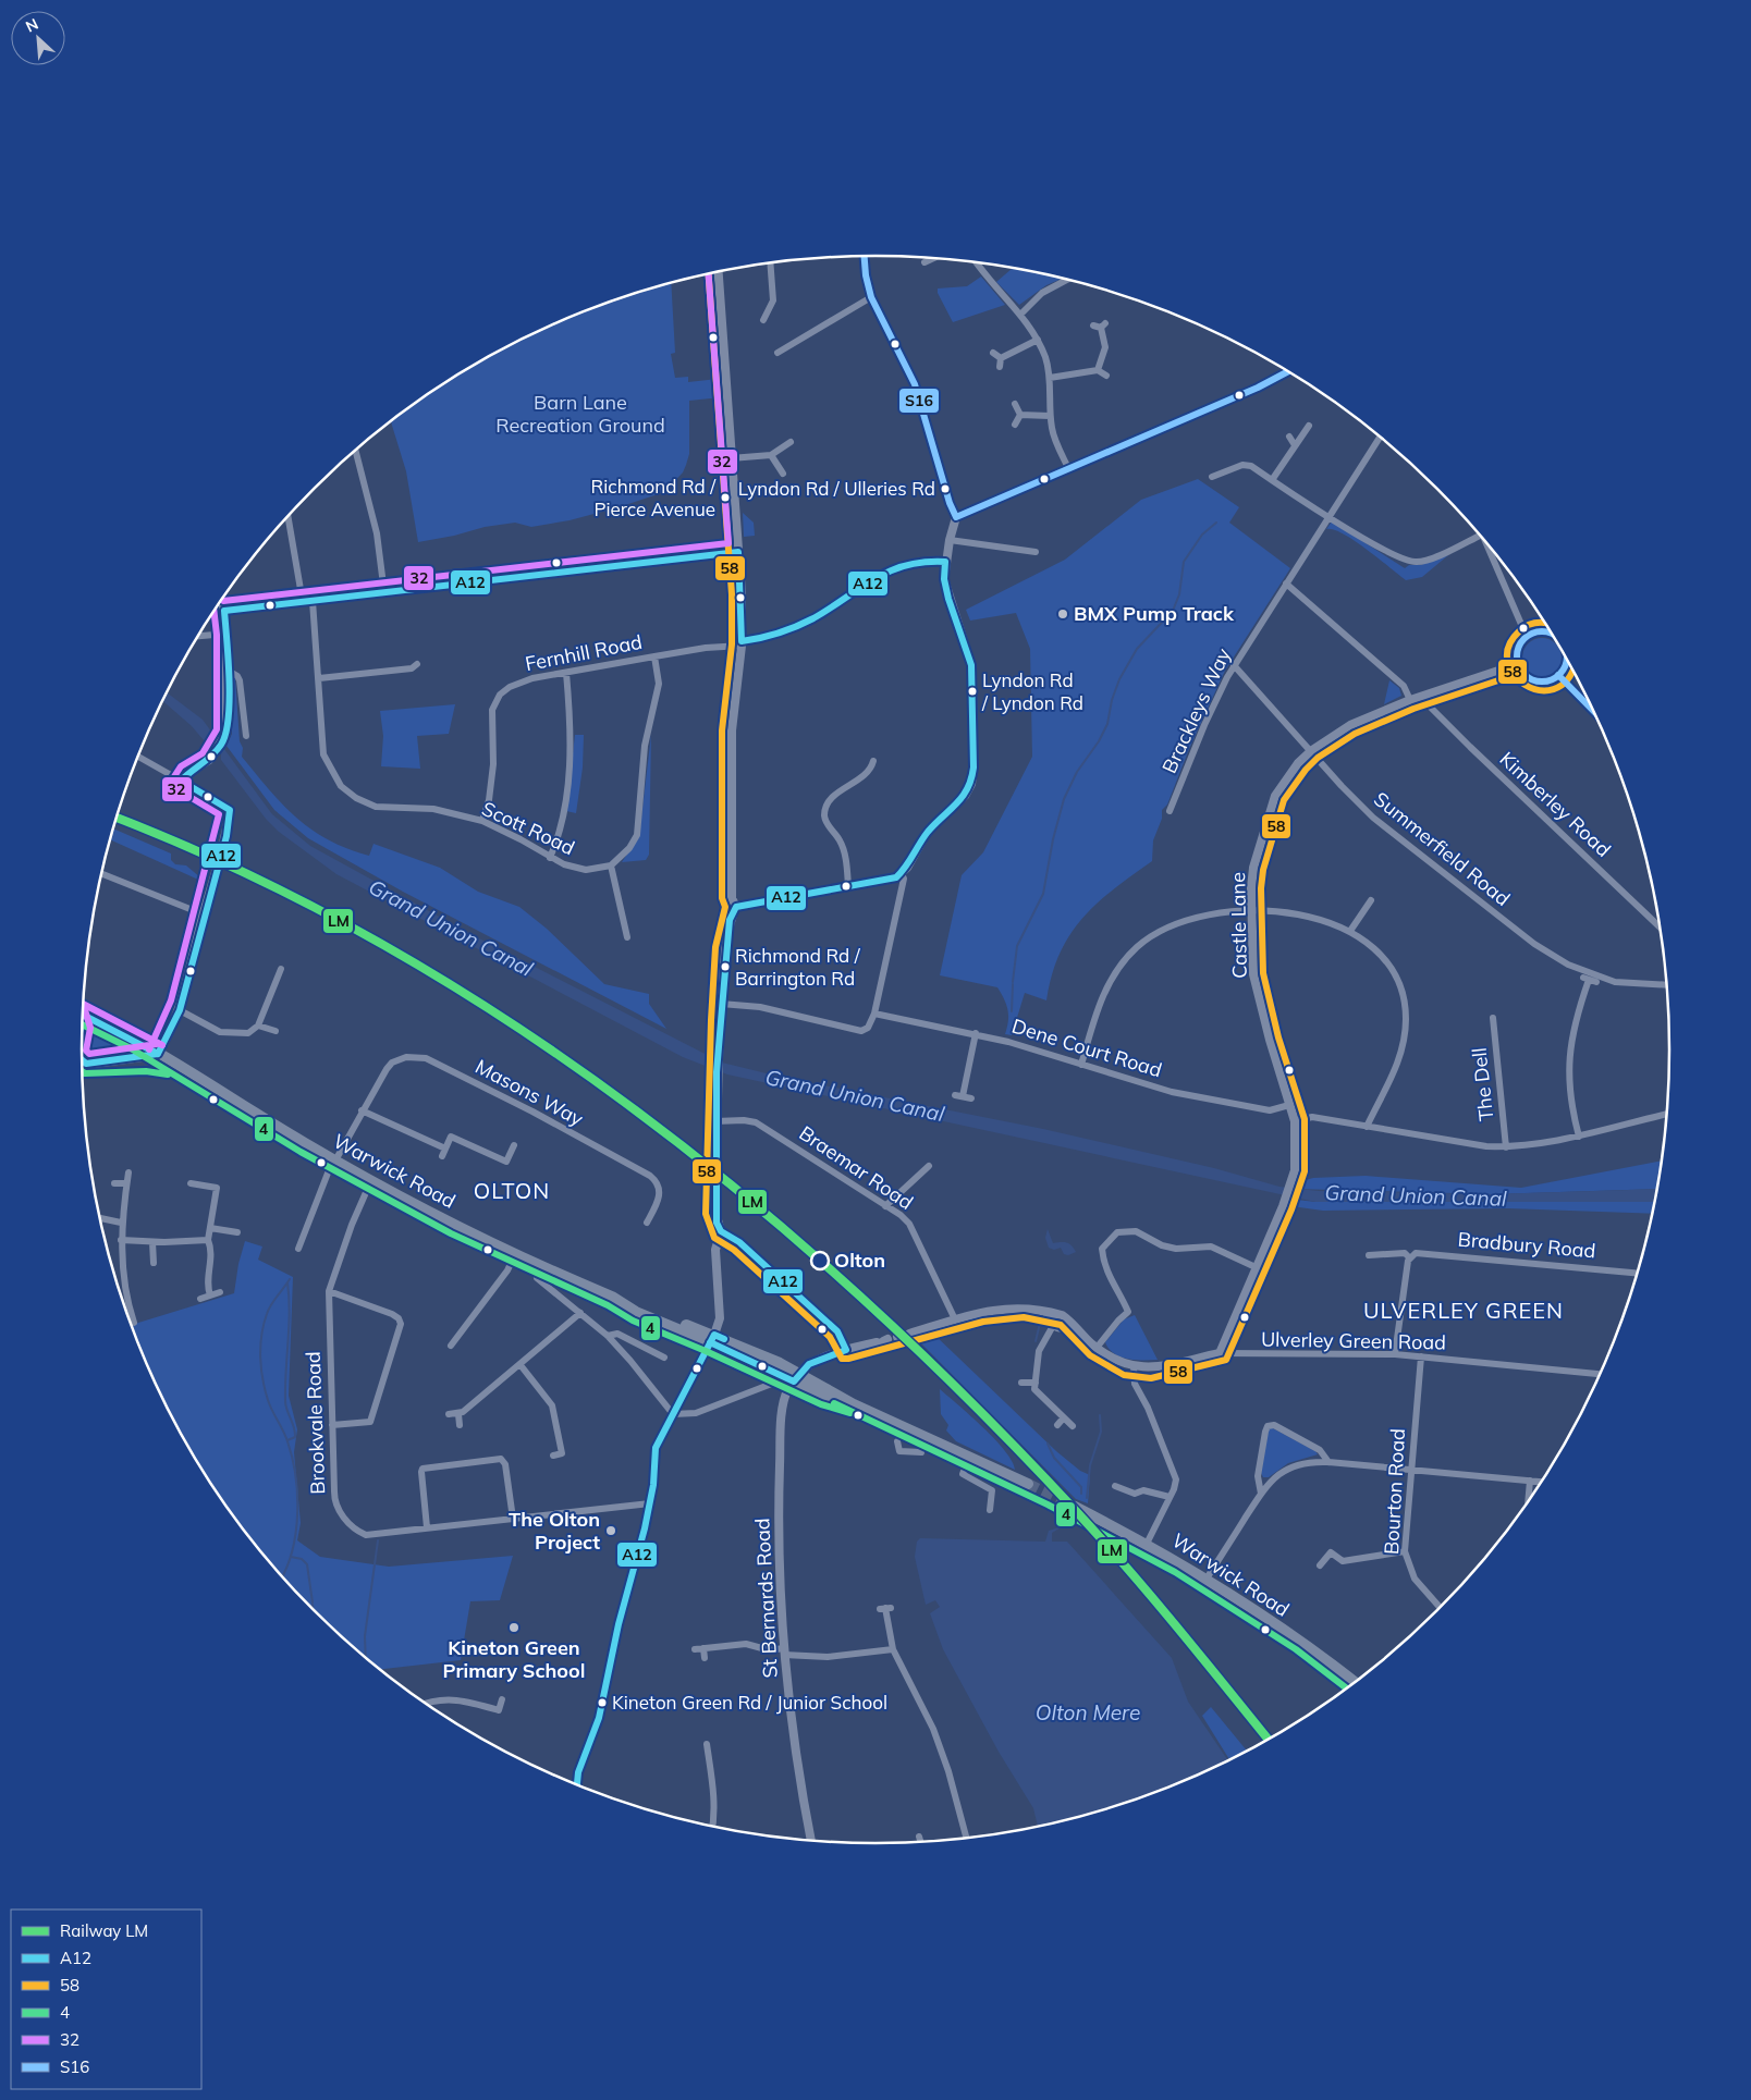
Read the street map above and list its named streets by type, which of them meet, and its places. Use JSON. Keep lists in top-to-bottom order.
{
  "streets": {
    "highway": ["Warwick Road"],
    "street": [
      "Fernhill Road",
      "Brackleys Way",
      "Kimberley Road",
      "Scott Road",
      "Summerfield Road",
      "Castle Lane",
      "Dene Court Road",
      "The Dell",
      "Masons Way",
      "Braemar Road",
      "Bradbury Road",
      "Ulverley Green Road",
      "Brookvale Road",
      "Bourton Road",
      "St Bernards Road"
    ]
  },
  "crossings": [
    ["Fernhill Road", "Scott Road"],
    ["Brackleys Way", "Summerfield Road"],
    ["Kimberley Road", "Castle Lane"],
    ["Summerfield Road", "Castle Lane"],
    ["Castle Lane", "Dene Court Road"],
    ["Castle Lane", "Ulverley Green Road"],
    ["Masons Way", "Warwick Road"],
    ["Braemar Road", "Ulverley Green Road"],
    ["Warwick Road", "Brookvale Road"],
    ["Warwick Road", "St Bernards Road"],
    ["Ulverley Green Road", "Bourton Road"]
  ],
  "districts": ["OLTON", "ULVERLEY GREEN"],
  "water": ["Grand Union Canal", "Olton Mere"],
  "parks": ["Barn Lane Recreation Ground"],
  "places": [
    "Lyndon Rd / Ulleries Rd",
    "Richmond Rd / Pierce Avenue",
    "BMX Pump Track",
    "Lyndon Rd / Lyndon Rd",
    "Richmond Rd / Barrington Rd",
    "Olton",
    "The Olton Project",
    "Kineton Green Primary School",
    "Kineton Green Rd / Junior School"
  ],
  "lines": [
    "transit line S16",
    "transit line 32",
    "transit line 58",
    "transit line A12",
    "rail line LM",
    "transit line 4"
  ],
  "legend": [
    "Railway LM",
    "A12",
    "58",
    "4",
    "32",
    "S16"
  ],
  "north": "top left"
}
